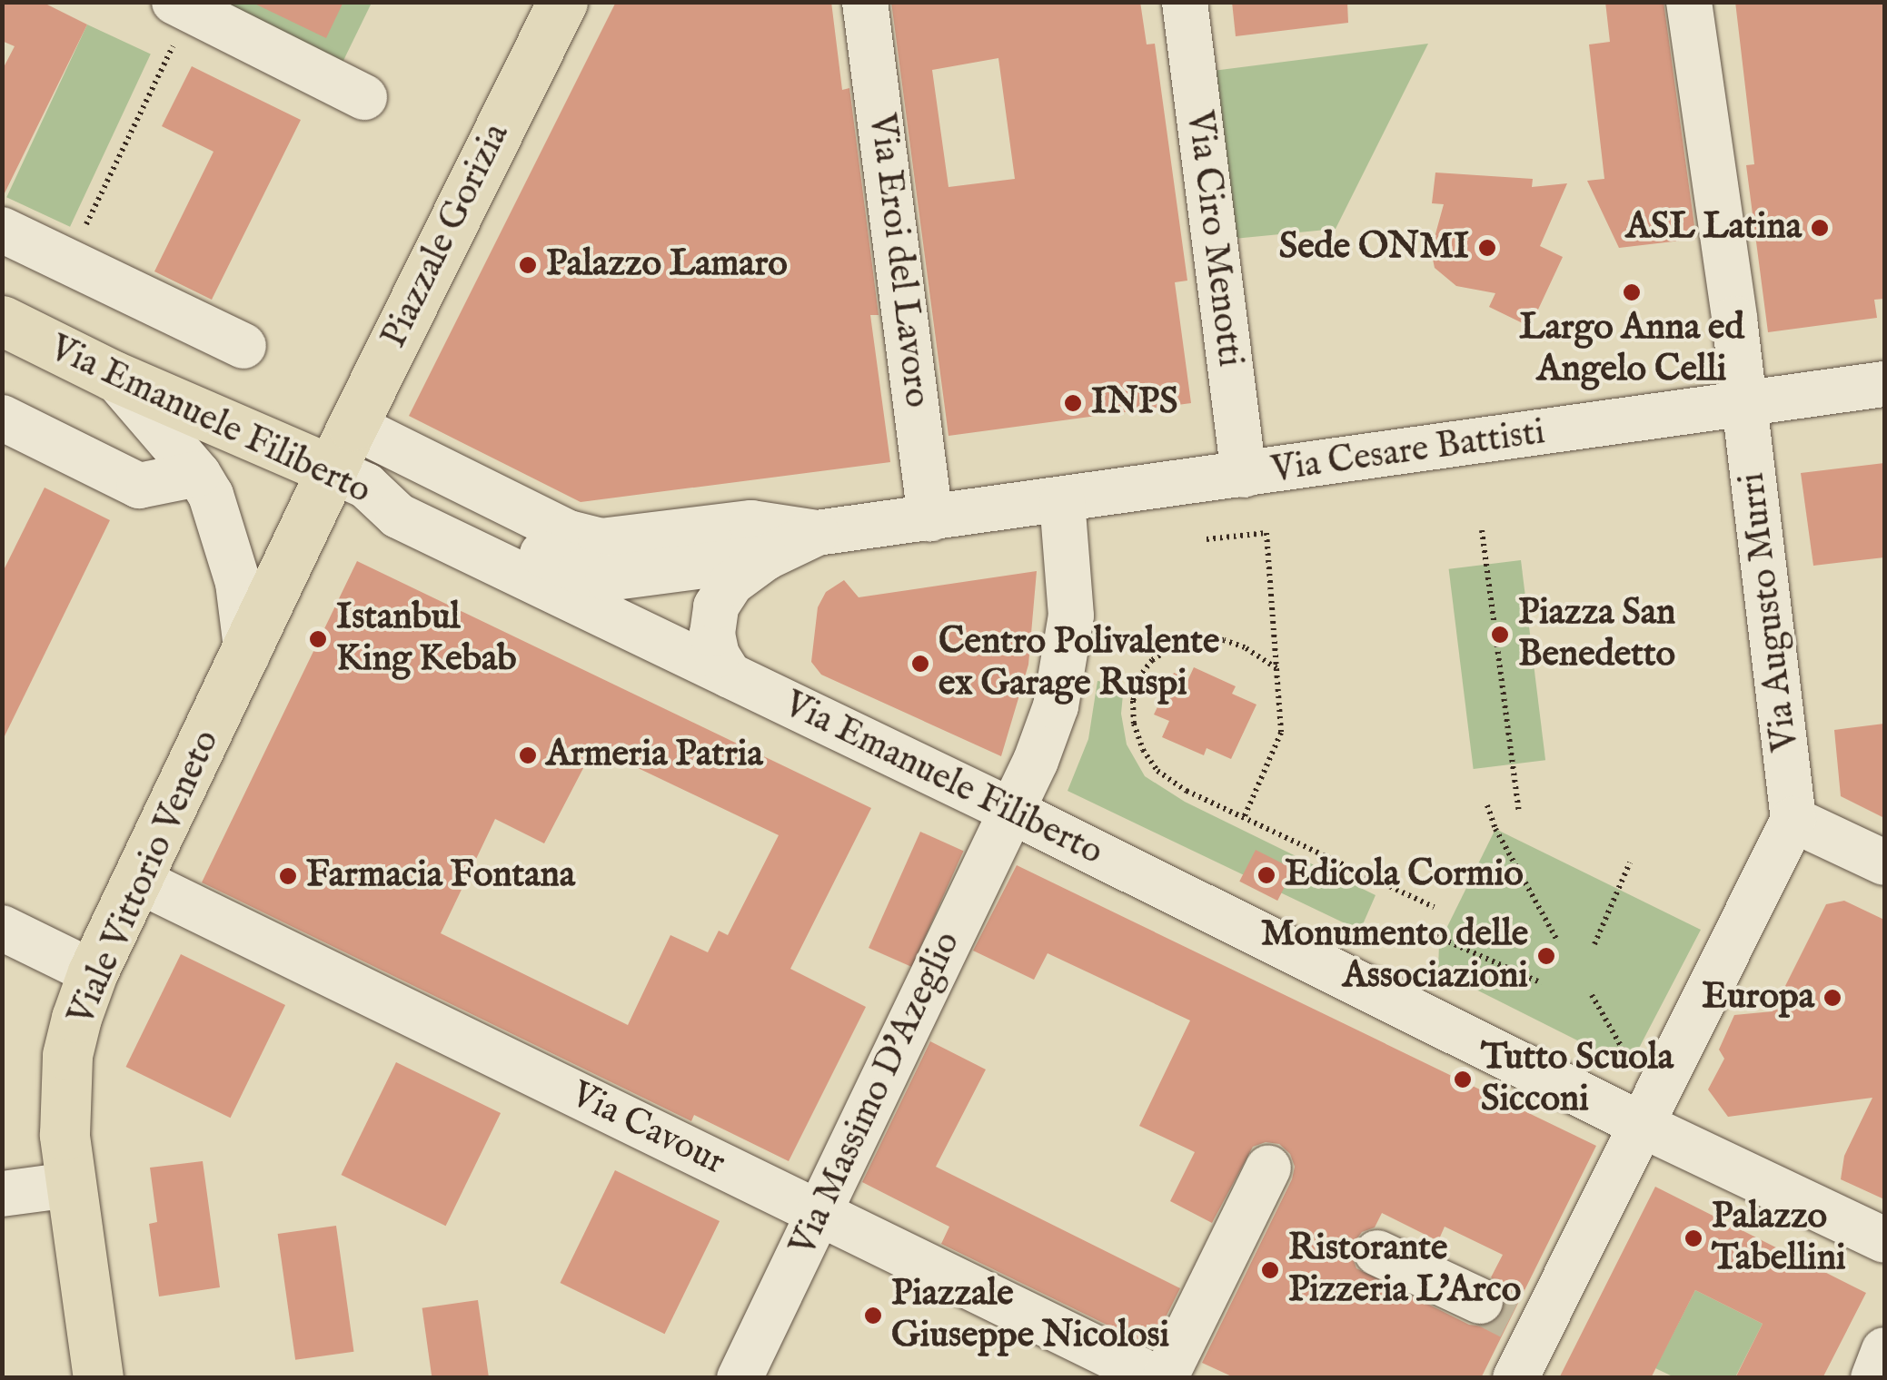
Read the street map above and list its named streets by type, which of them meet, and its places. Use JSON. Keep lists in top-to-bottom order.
{
  "streets": {
    "main road": ["Piazzale Gorizia", "Via Emanuele Filiberto", "Viale Vittorio Veneto"],
    "street": [
      "Via Ciro Menotti",
      "Via Eroi del Lavoro",
      "Via Cesare Battisti",
      "Via Augusto Murri",
      "Via Massimo D'Azeglio",
      "Via Cavour"
    ]
  },
  "crossings": [
    ["Piazzale Gorizia", "Via Emanuele Filiberto"],
    ["Piazzale Gorizia", "Viale Vittorio Veneto"],
    ["Via Ciro Menotti", "Via Cesare Battisti"],
    ["Via Eroi del Lavoro", "Via Cesare Battisti"],
    ["Via Emanuele Filiberto", "Viale Vittorio Veneto"],
    ["Via Emanuele Filiberto", "Via Massimo D'Azeglio"],
    ["Via Cesare Battisti", "Via Augusto Murri"],
    ["Via Cesare Battisti", "Via Massimo D'Azeglio"],
    ["Viale Vittorio Veneto", "Via Cavour"],
    ["Via Massimo D'Azeglio", "Via Cavour"]
  ],
  "places": [
    "ASL Latina",
    "Sede ONMI",
    "Palazzo Lamaro",
    "Largo Anna ed Angelo Celli",
    "INPS",
    "Piazza San Benedetto",
    "Istanbul King Kebab",
    "Centro Polivalente ex Garage Ruspi",
    "Armeria Patria",
    "Edicola Cormio",
    "Farmacia Fontana",
    "Monumento delle Associazioni",
    "Europa",
    "Tutto Scuola Sicconi",
    "Palazzo Tabellini",
    "Ristorante Pizzeria L'Arco",
    "Piazzale Giuseppe Nicolosi"
  ]
}
